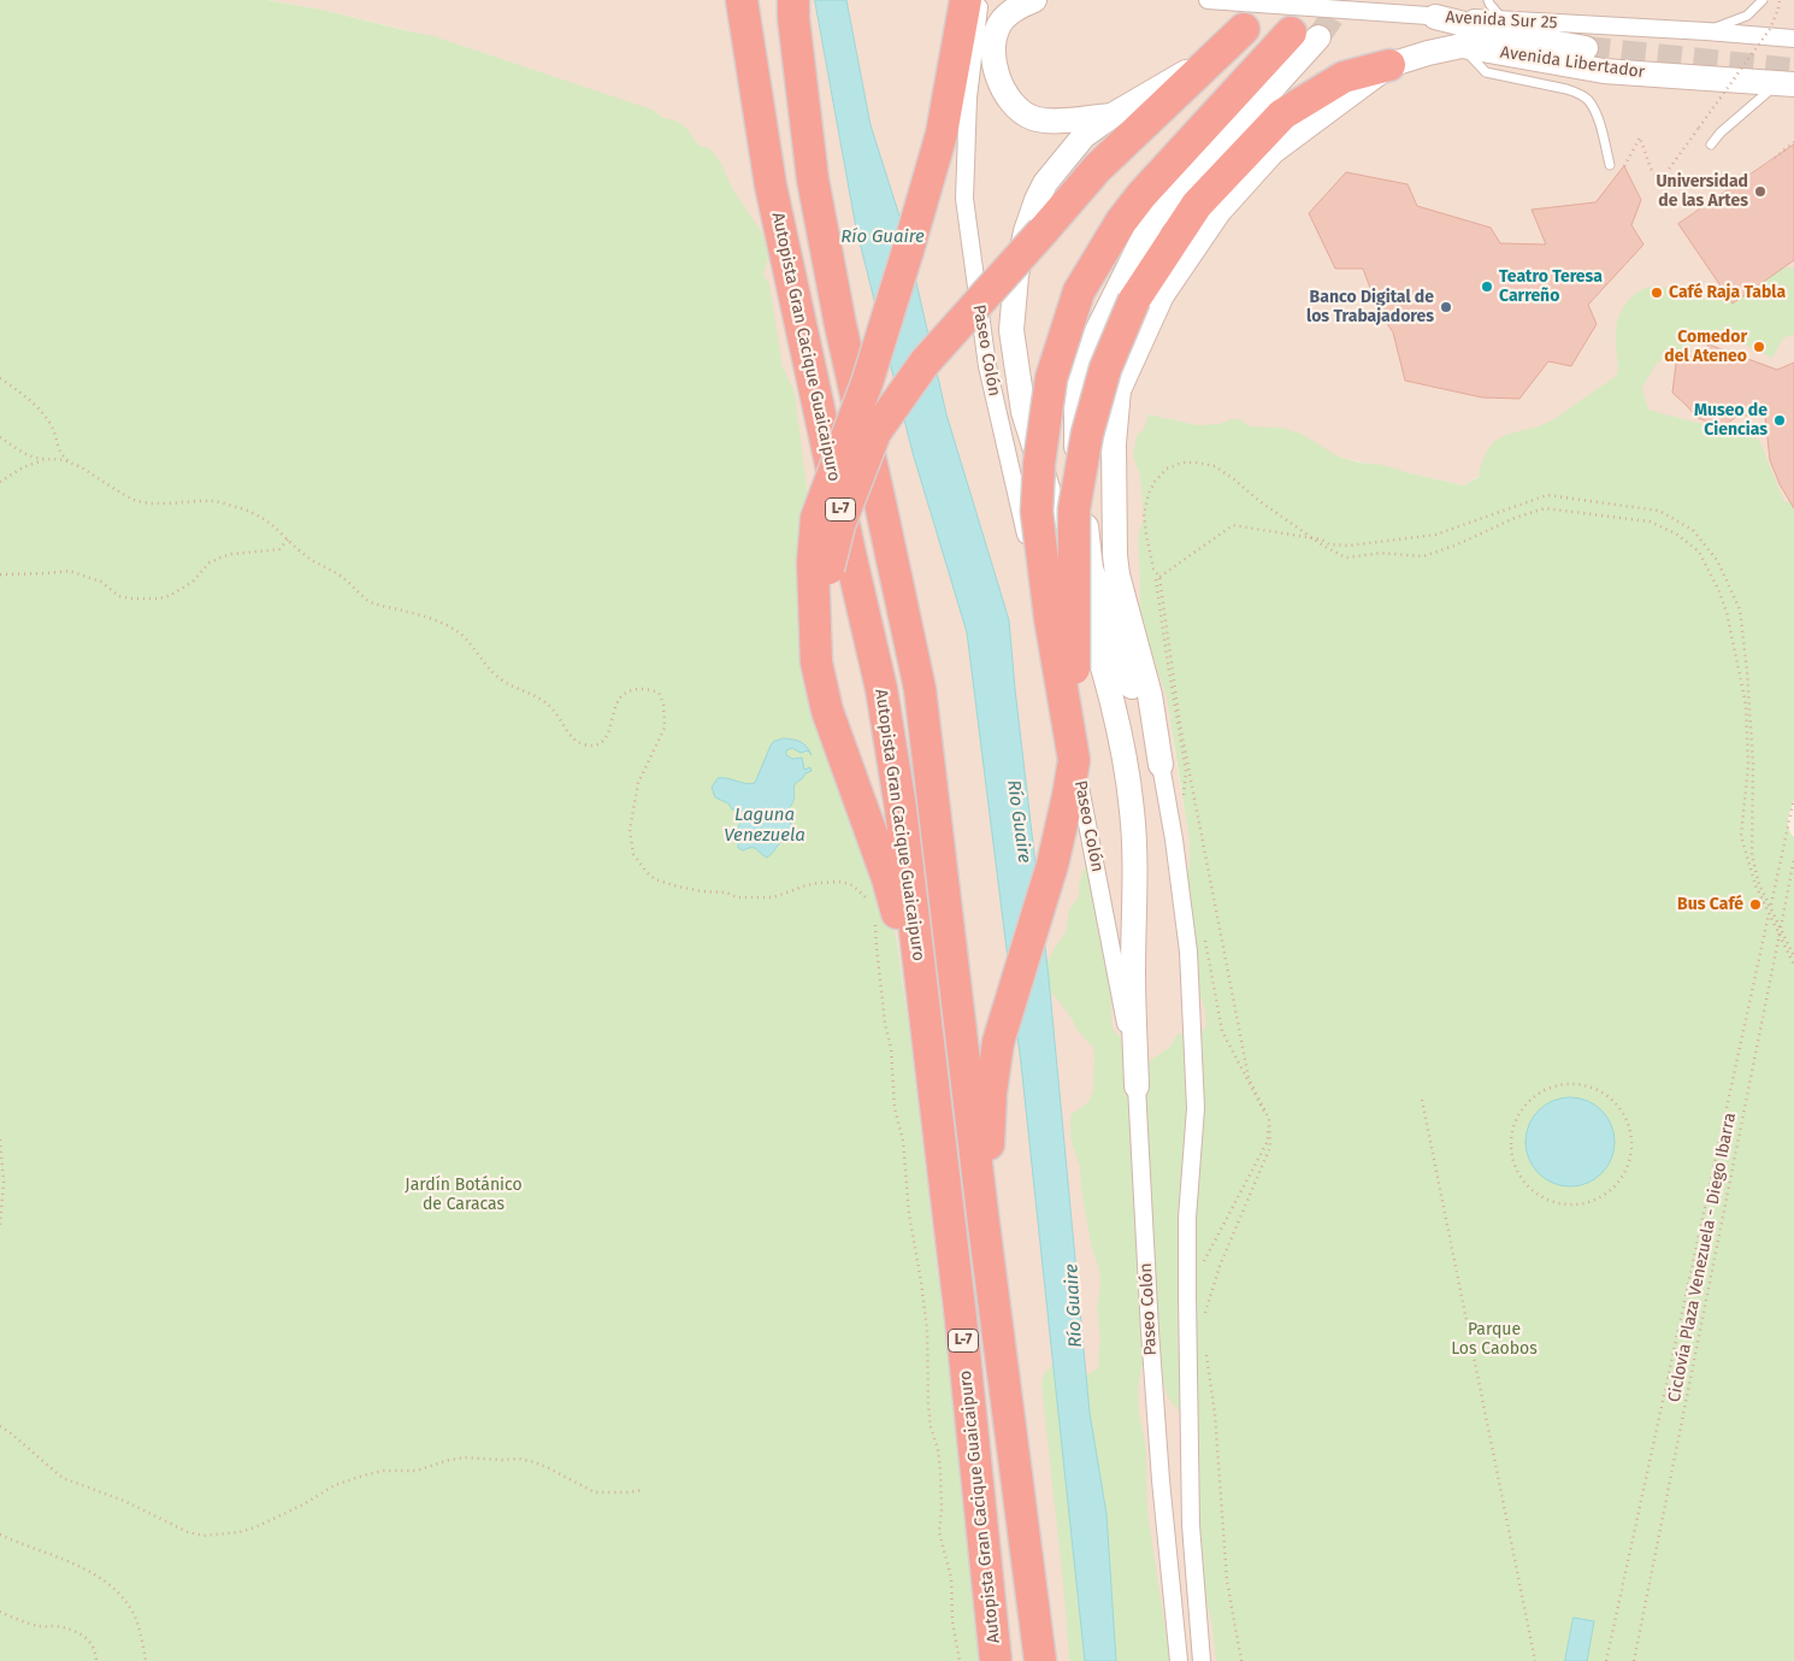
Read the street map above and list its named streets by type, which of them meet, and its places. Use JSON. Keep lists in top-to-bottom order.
{
  "streets": {
    "highway": ["Autopista Gran Cacique Guaicaipuro", "L-7"],
    "main road": ["Avenida Libertador"],
    "street": ["Avenida Sur 25", "Paseo Colón"],
    "path": ["Ciclovía Plaza Venezuela - Diego Ibarra"]
  },
  "water": ["Río Guaire", "Laguna Venezuela"],
  "parks": ["Jardín Botánico de Caracas", "Parque Los Caobos"],
  "places": [
    "Universidad de las Artes",
    "Teatro Teresa Carreño",
    "Café Raja Tabla",
    "Banco Digital de los Trabajadores",
    "Comedor del Ateneo",
    "Museo de Ciencias",
    "Bus Café"
  ]
}
